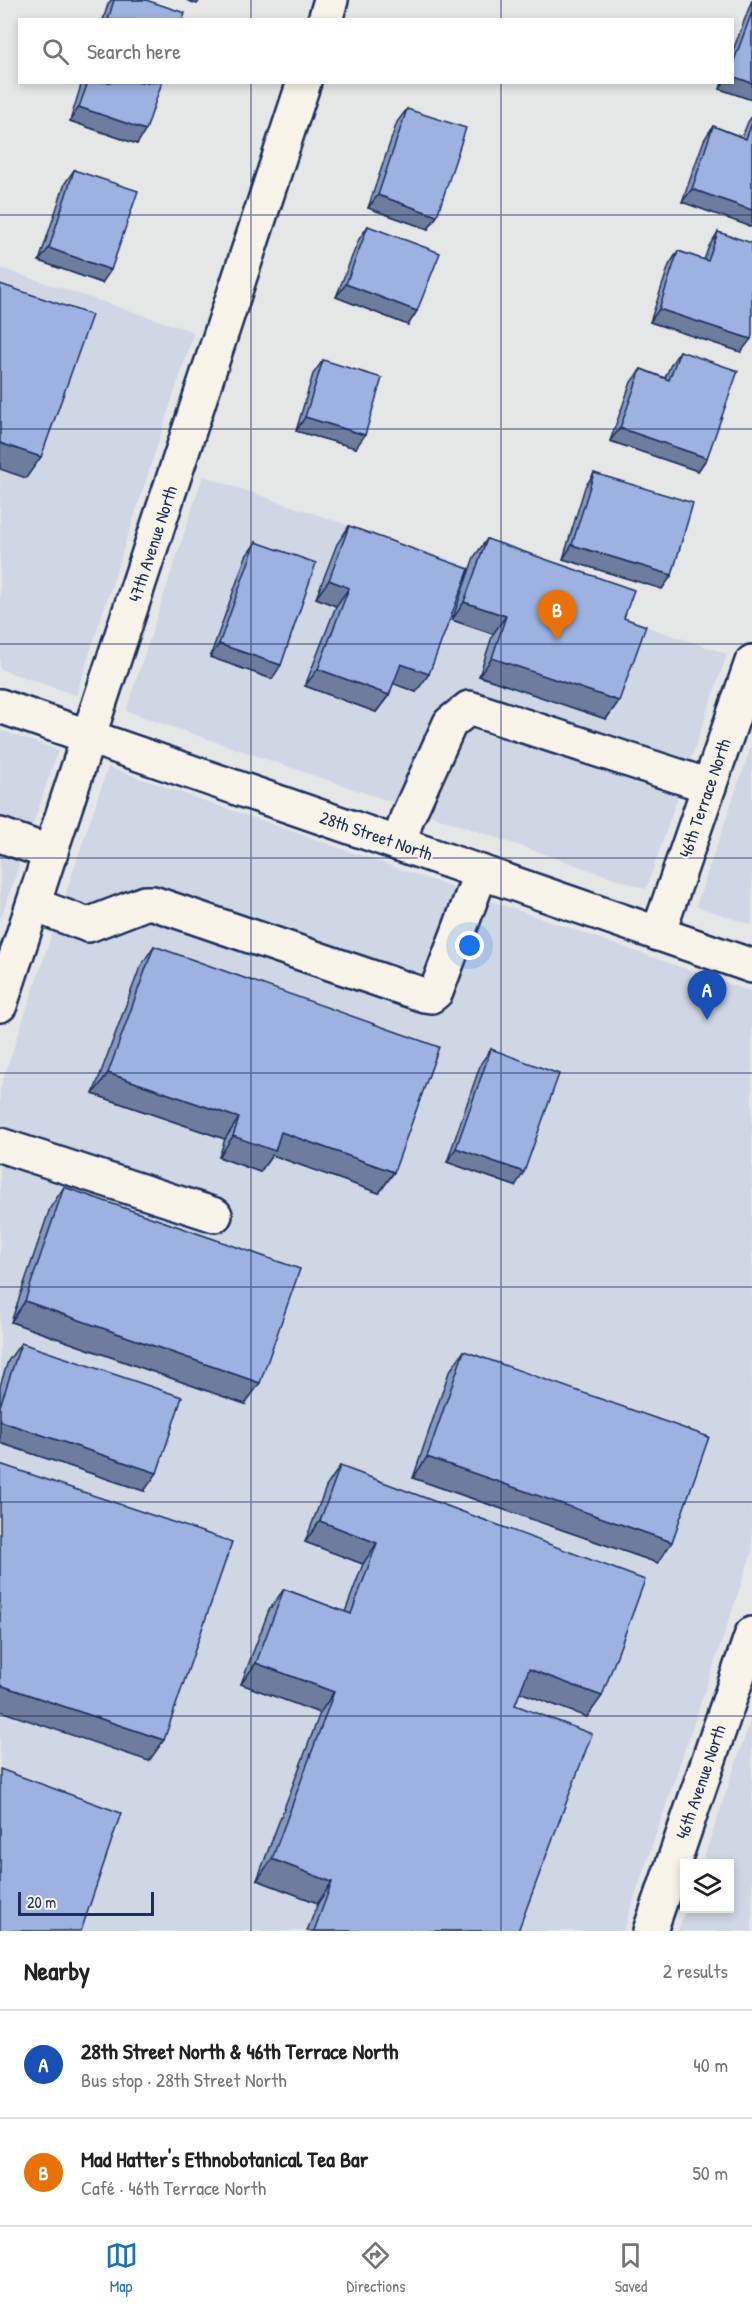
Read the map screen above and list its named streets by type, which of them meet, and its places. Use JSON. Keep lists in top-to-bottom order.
{
  "streets": {
    "street": [
      "47th Avenue North",
      "46th Terrace North",
      "28th Street North",
      "46th Avenue North"
    ]
  },
  "crossings": [
    ["47th Avenue North", "28th Street North"],
    ["46th Terrace North", "28th Street North"]
  ],
  "scale_bar": "20 m",
  "page": {
    "search": "Search here",
    "pins": ["B", "A"],
    "scale": "20 m",
    "heading": ["Nearby", "2 results"],
    "list": [
      {
        "mark": "A",
        "name": "28th Street North & 46th Terrace North",
        "note": "Bus stop · 28th Street North",
        "value": "40 m"
      },
      {
        "mark": "B",
        "name": "Mad Hatter's Ethnobotanical Tea Bar",
        "note": "Café · 46th Terrace North",
        "value": "50 m"
      }
    ],
    "nav": ["Map", "Directions", "Saved"]
  }
}
